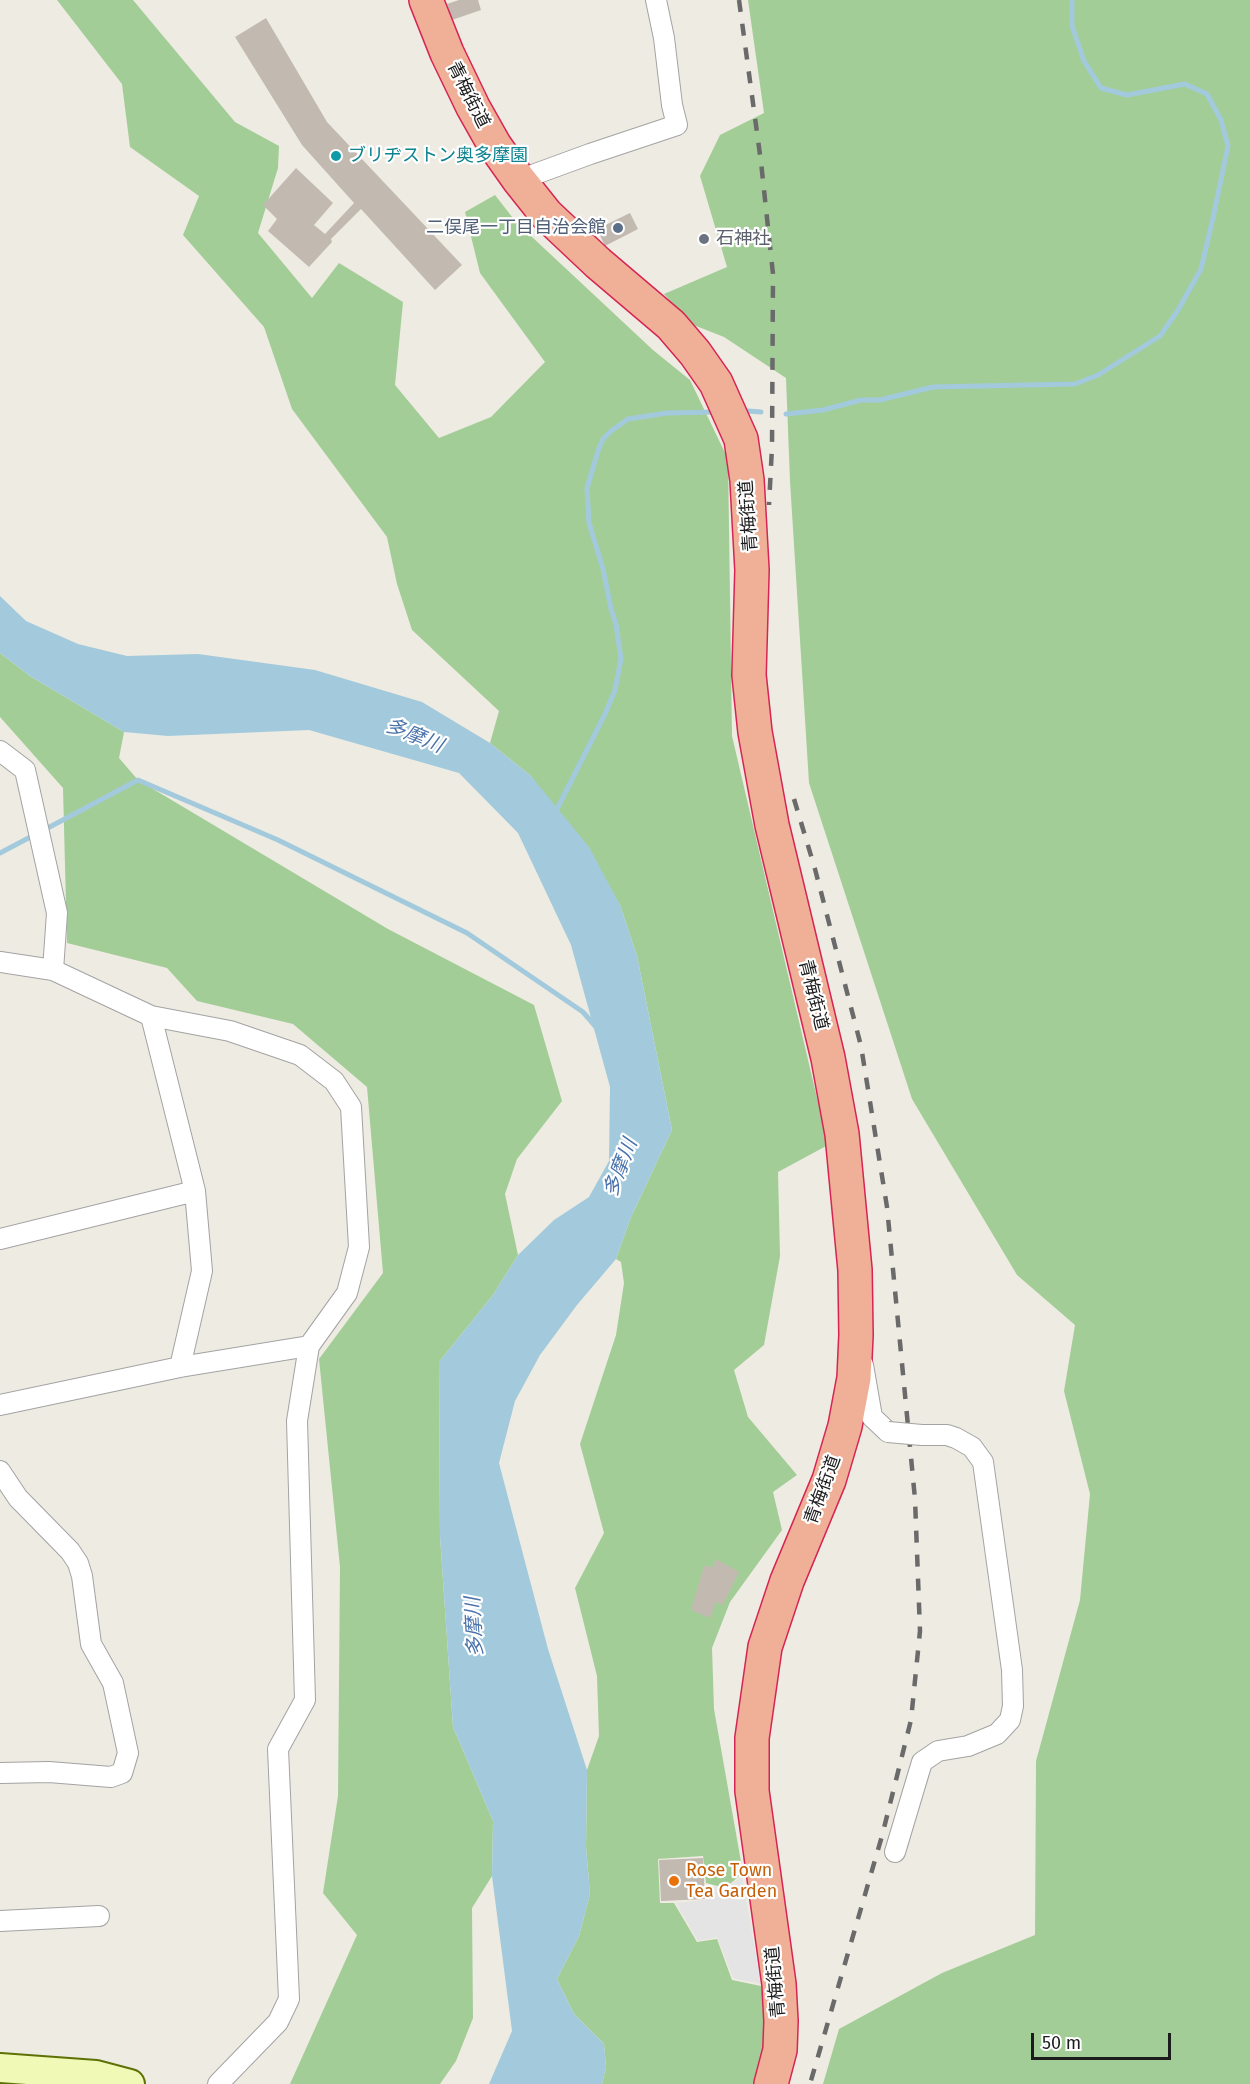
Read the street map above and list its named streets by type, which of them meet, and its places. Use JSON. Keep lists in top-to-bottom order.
{
  "streets": {
    "highway": ["青梅街道"]
  },
  "water": ["多摩川"],
  "places": [
    "ブリヂストン奥多摩園",
    "二俣尾一丁目自治会館",
    "石神社",
    "Rose Town Tea Garden"
  ],
  "scale_bar": "50 m"
}
